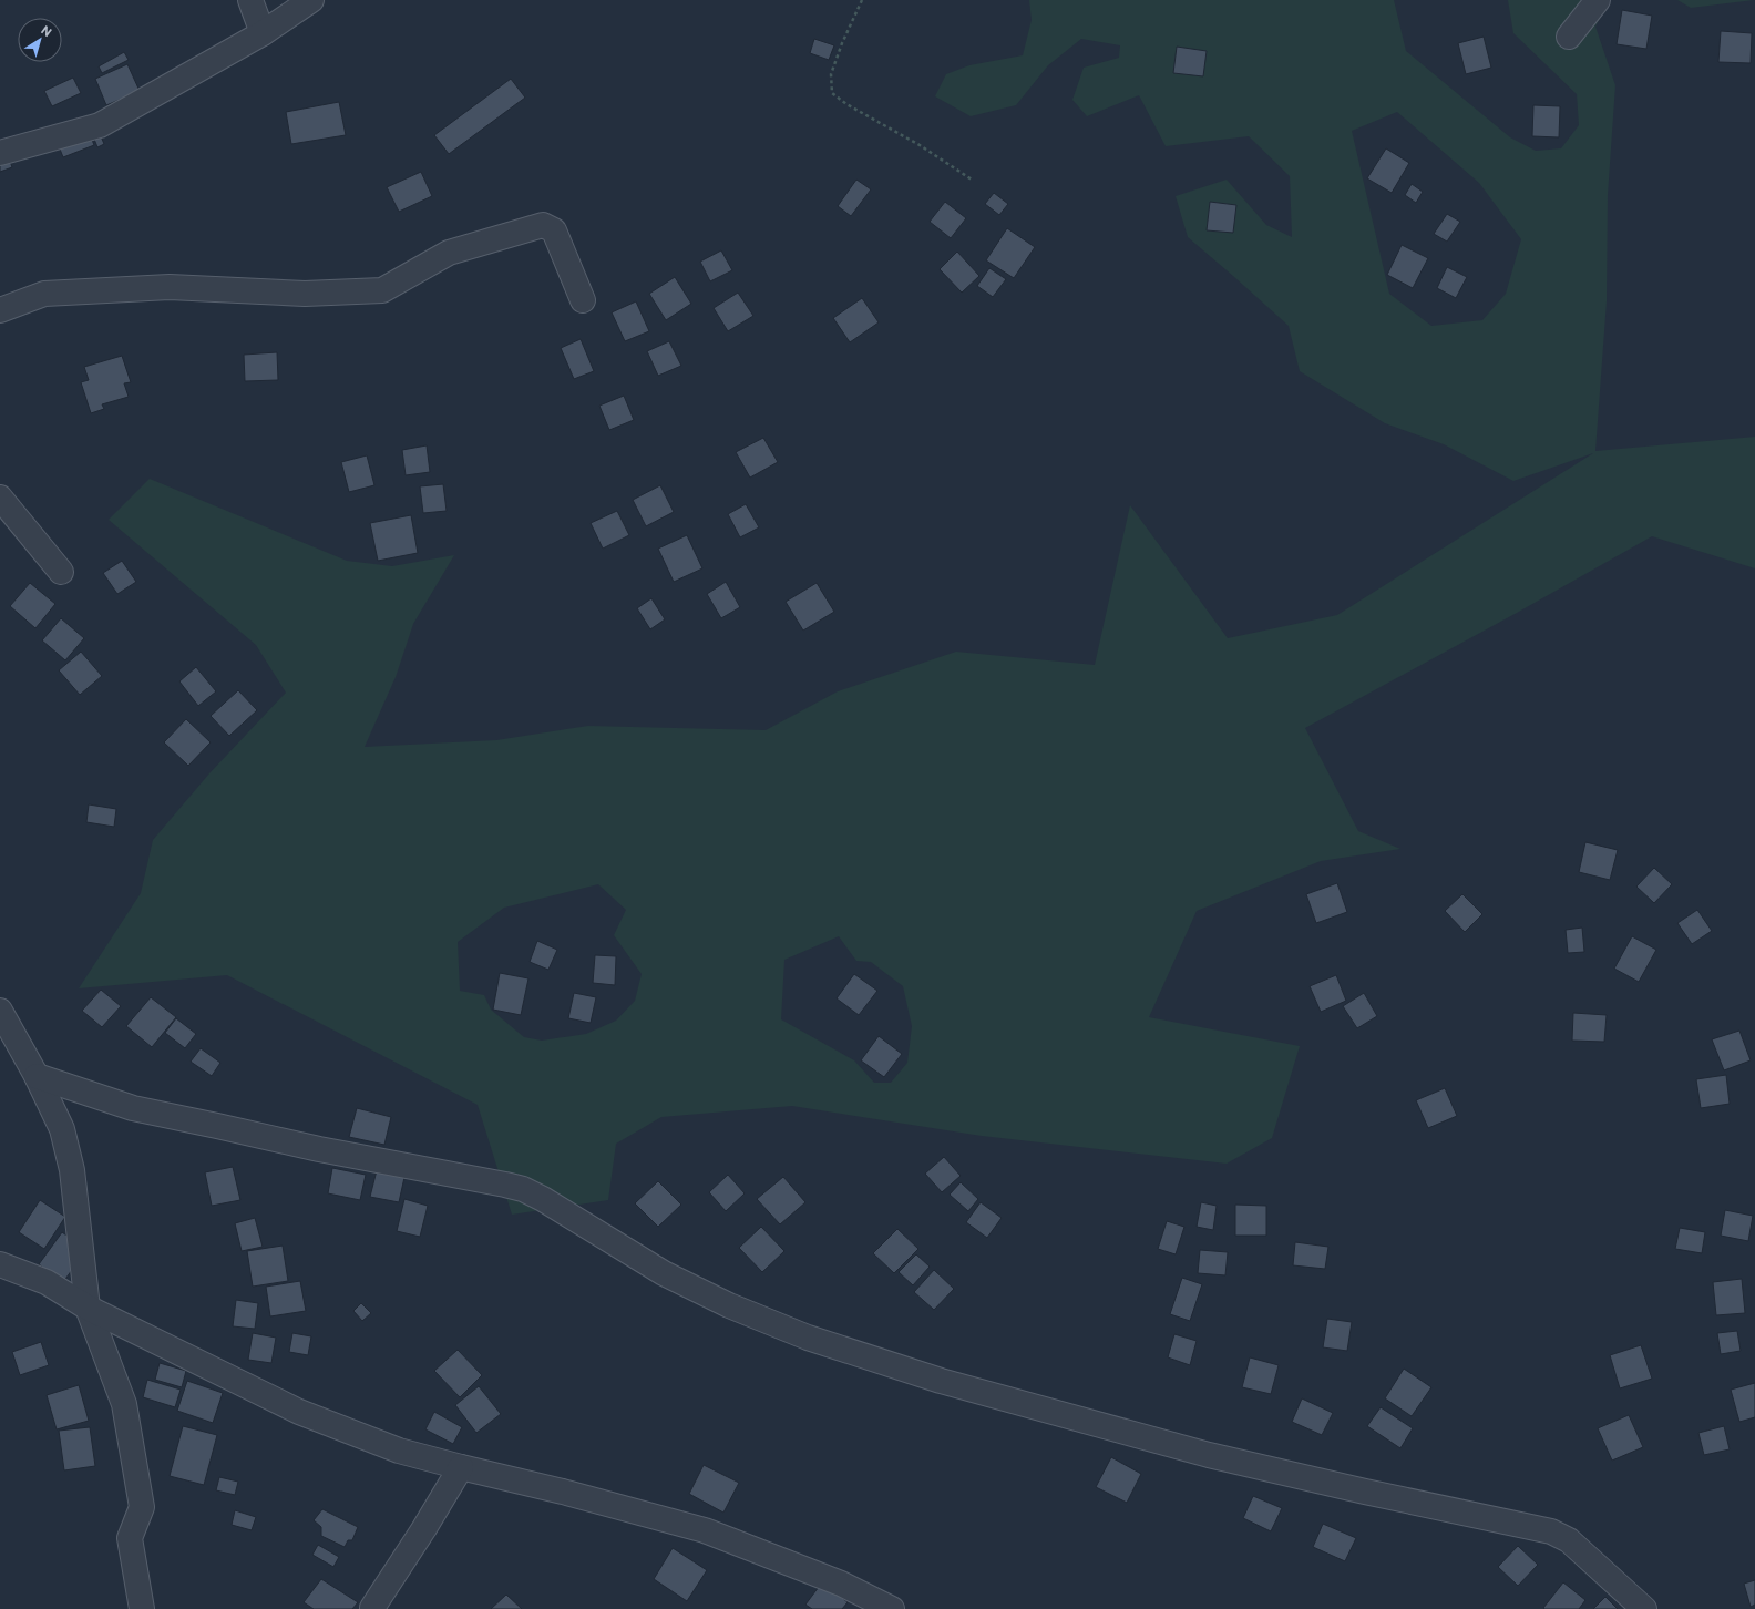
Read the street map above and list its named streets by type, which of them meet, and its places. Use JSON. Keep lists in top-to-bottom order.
{
  "north": "top right"
}
